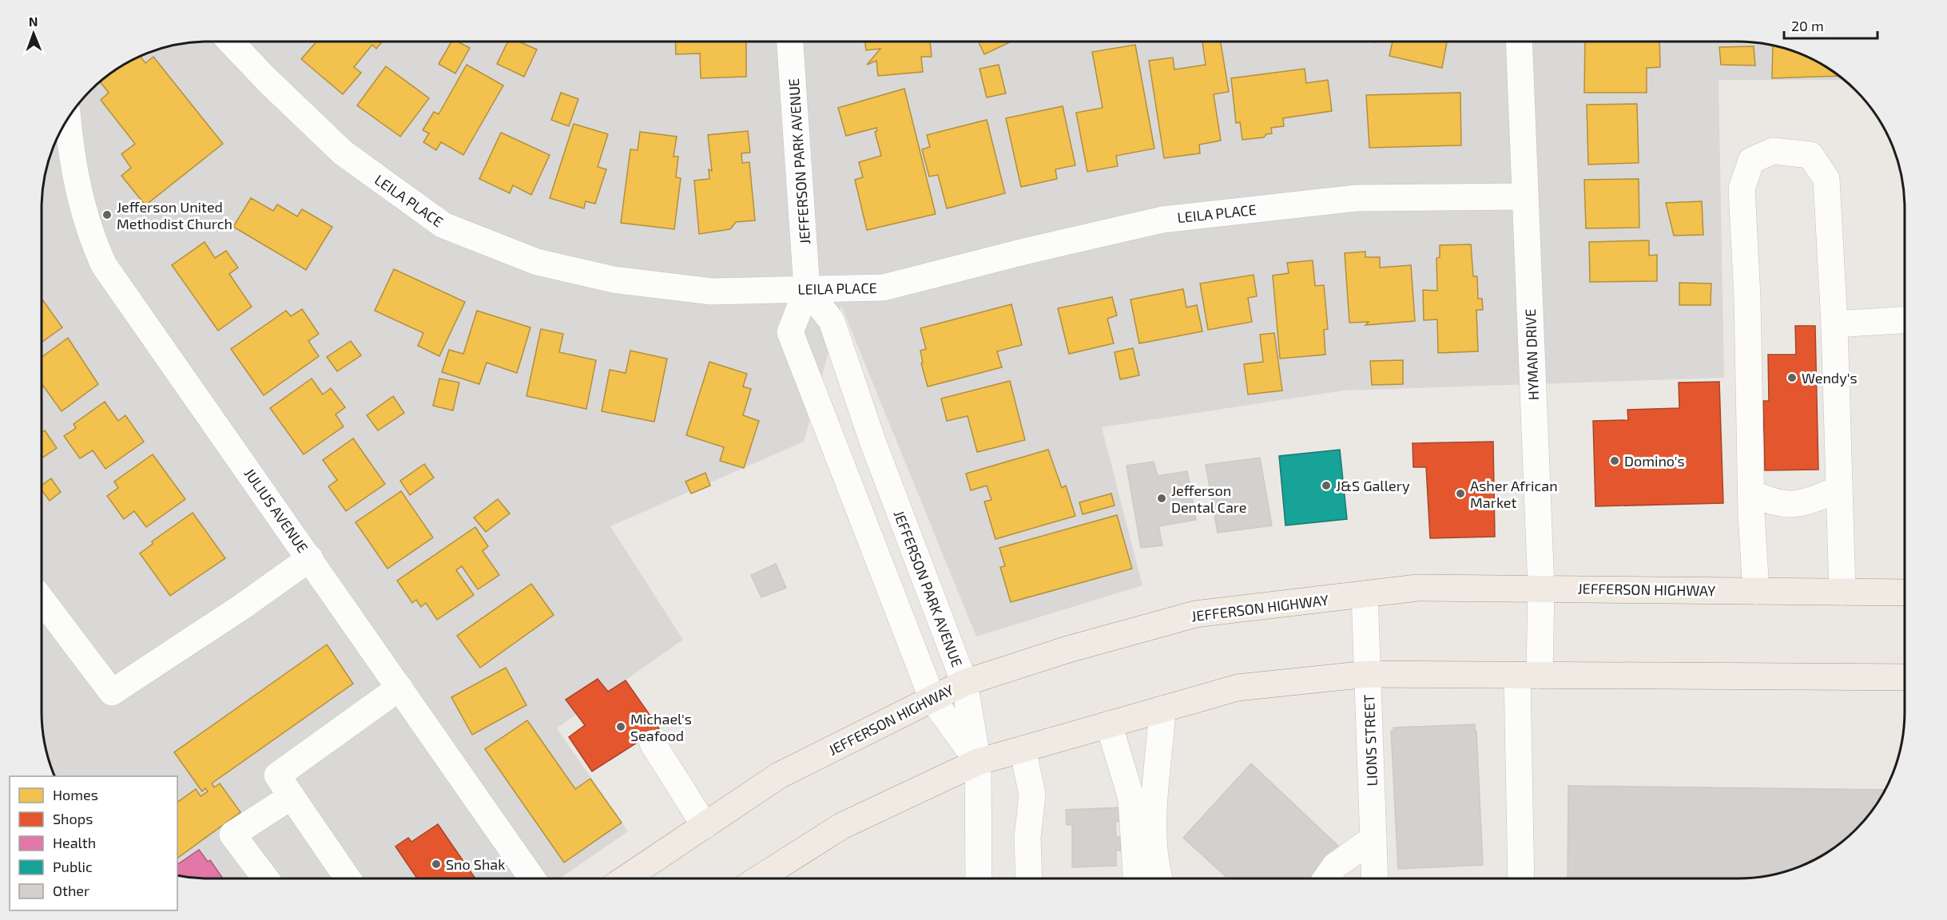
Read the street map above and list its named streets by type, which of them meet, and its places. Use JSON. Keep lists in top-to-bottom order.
{
  "streets": {
    "main road": ["JEFFERSON HIGHWAY"],
    "street": [
      "JEFFERSON PARK AVENUE",
      "LEILA PLACE",
      "HYMAN DRIVE",
      "JULIUS AVENUE",
      "LIONS STREET"
    ]
  },
  "crossings": [
    ["JEFFERSON PARK AVENUE", "LEILA PLACE"],
    ["JEFFERSON PARK AVENUE", "JEFFERSON HIGHWAY"],
    ["LEILA PLACE", "HYMAN DRIVE"],
    ["HYMAN DRIVE", "JEFFERSON HIGHWAY"],
    ["JEFFERSON HIGHWAY", "LIONS STREET"]
  ],
  "places": [
    "Jefferson United Methodist Church",
    "Wendy's",
    "Domino's",
    "J&S Gallery",
    "Asher African Market",
    "Jefferson Dental Care",
    "Michael's Seafood",
    "Sno Shak"
  ],
  "legend": [
    "Homes",
    "Shops",
    "Health",
    "Public",
    "Other"
  ],
  "scale_bar": "20 m",
  "north": "top"
}
